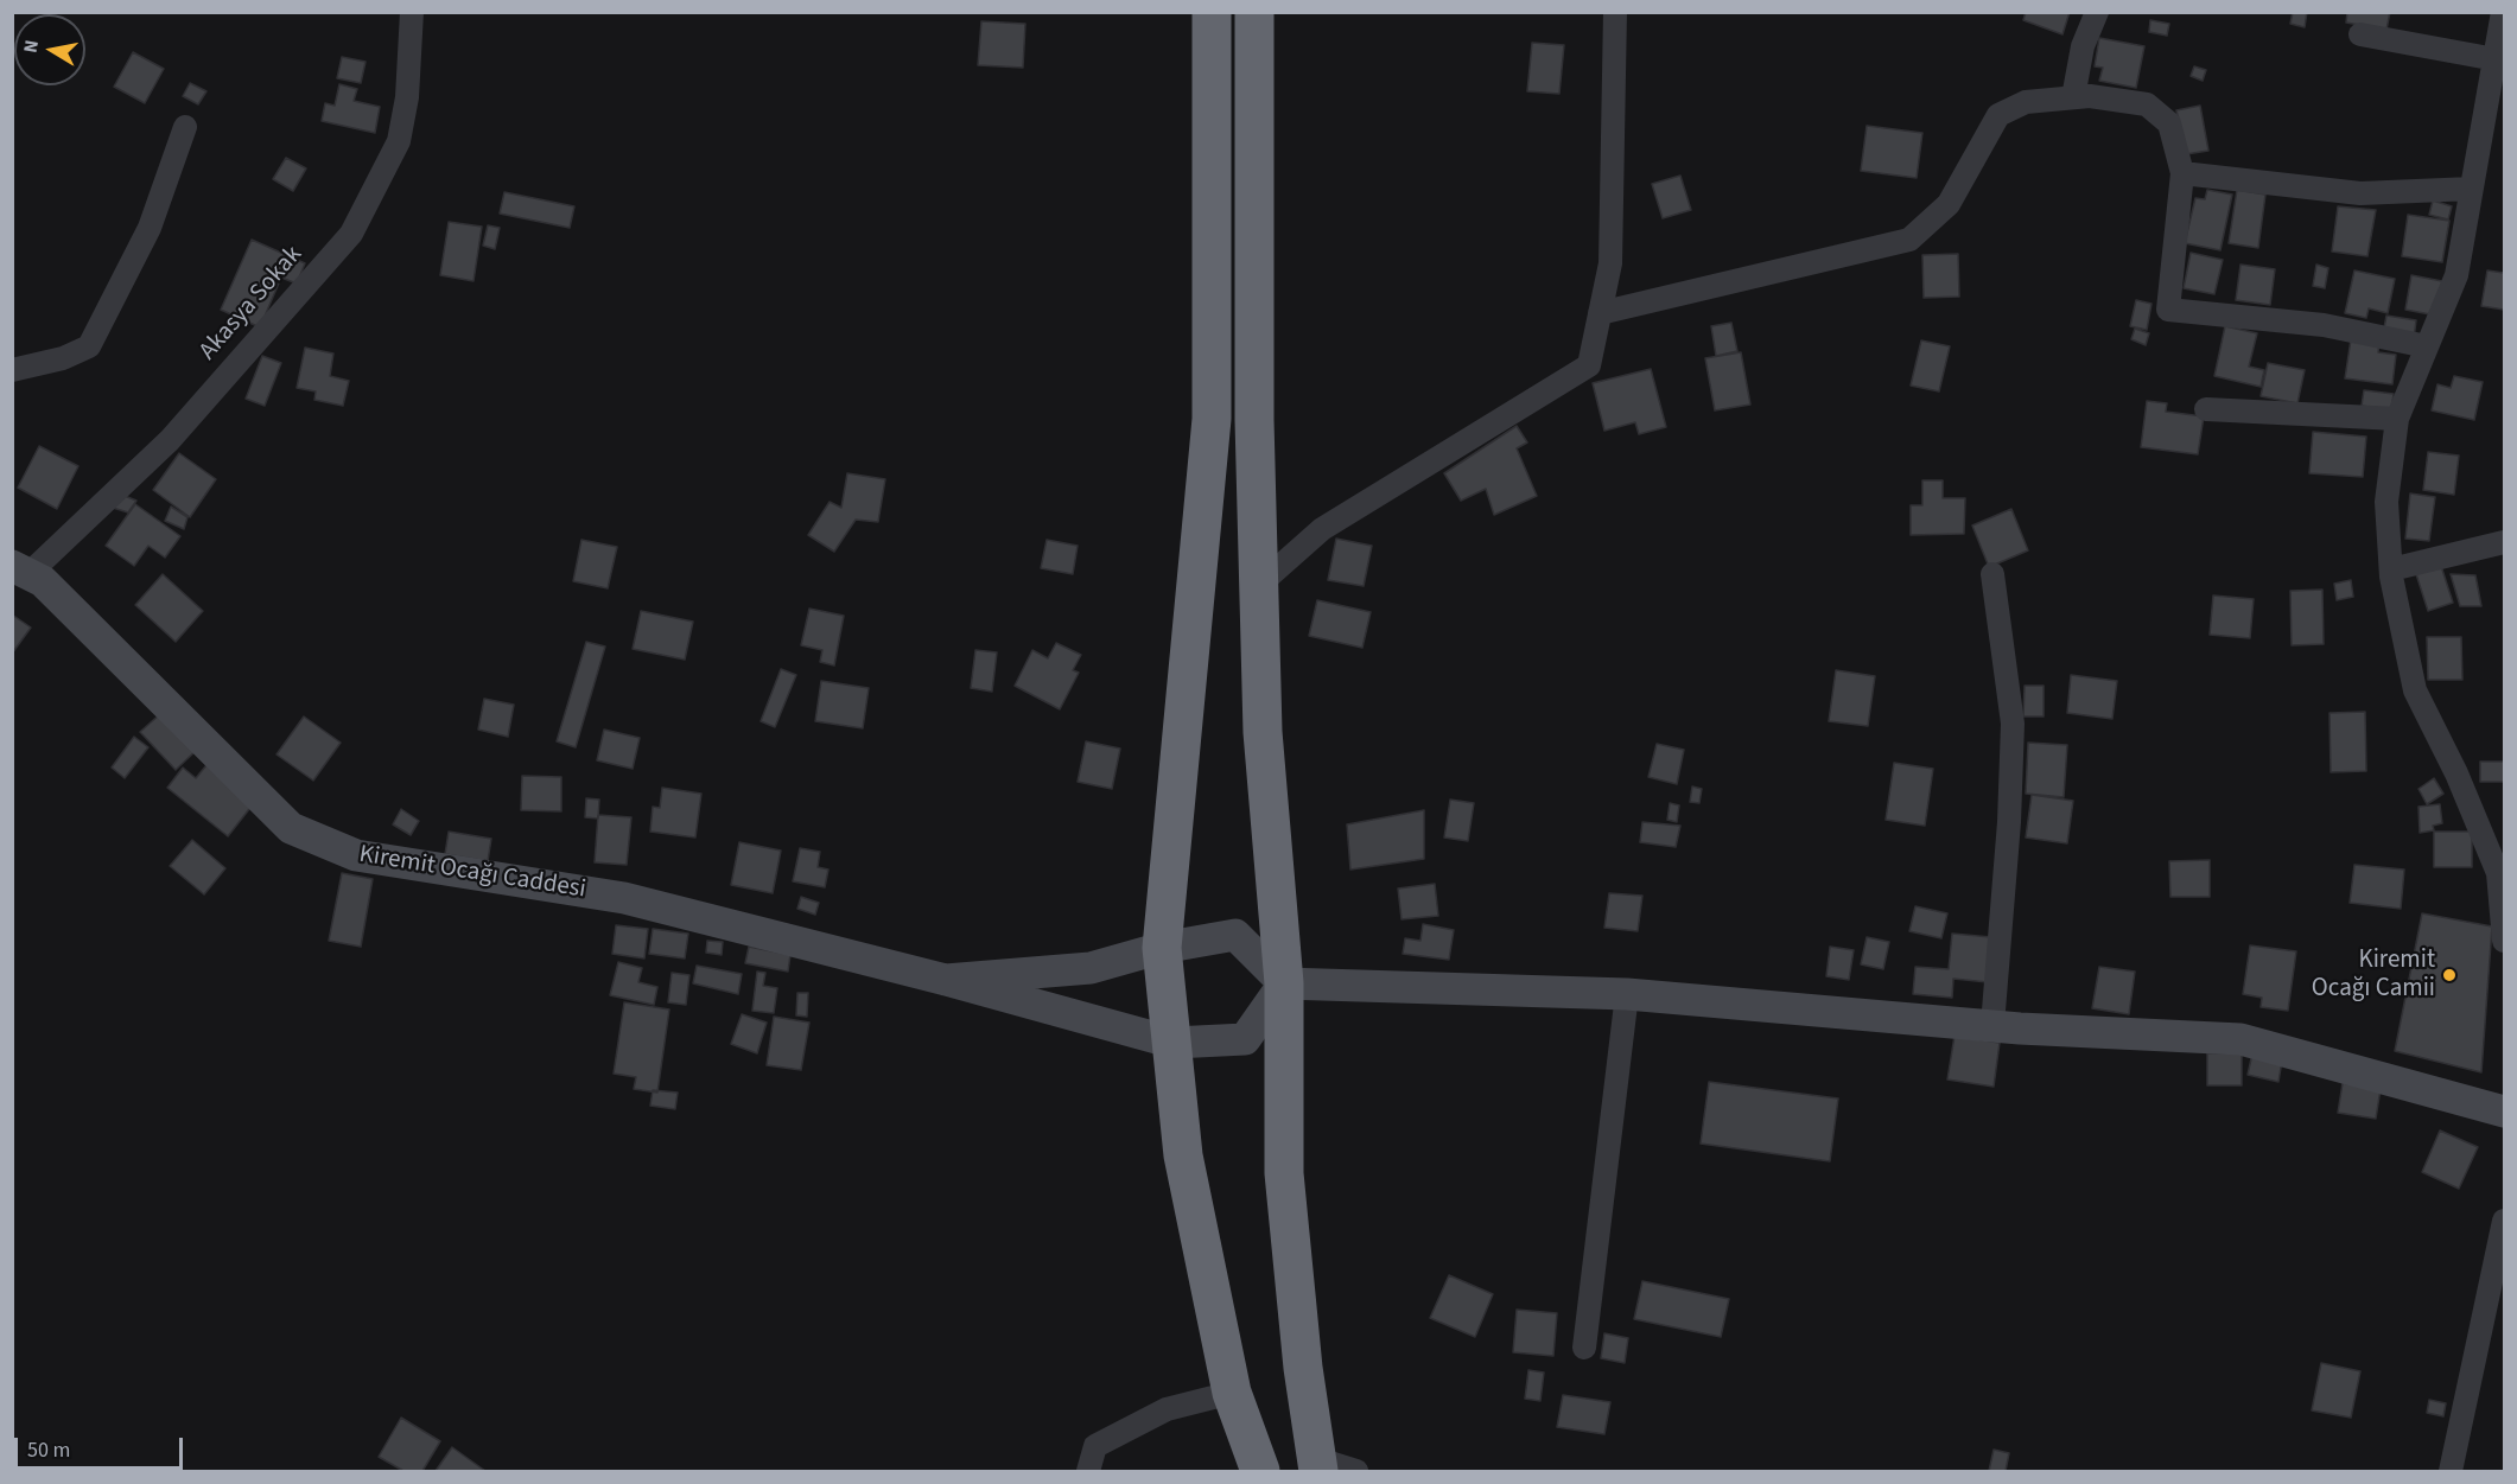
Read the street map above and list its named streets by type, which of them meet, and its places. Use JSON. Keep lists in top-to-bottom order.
{
  "streets": {
    "street": ["Akasya Sokak", "Kiremit Ocağı Caddesi"]
  },
  "crossings": [
    ["Akasya Sokak", "Kiremit Ocağı Caddesi"]
  ],
  "places": ["Kiremit Ocağı Camii"],
  "scale_bar": "50 m",
  "north": "left"
}
